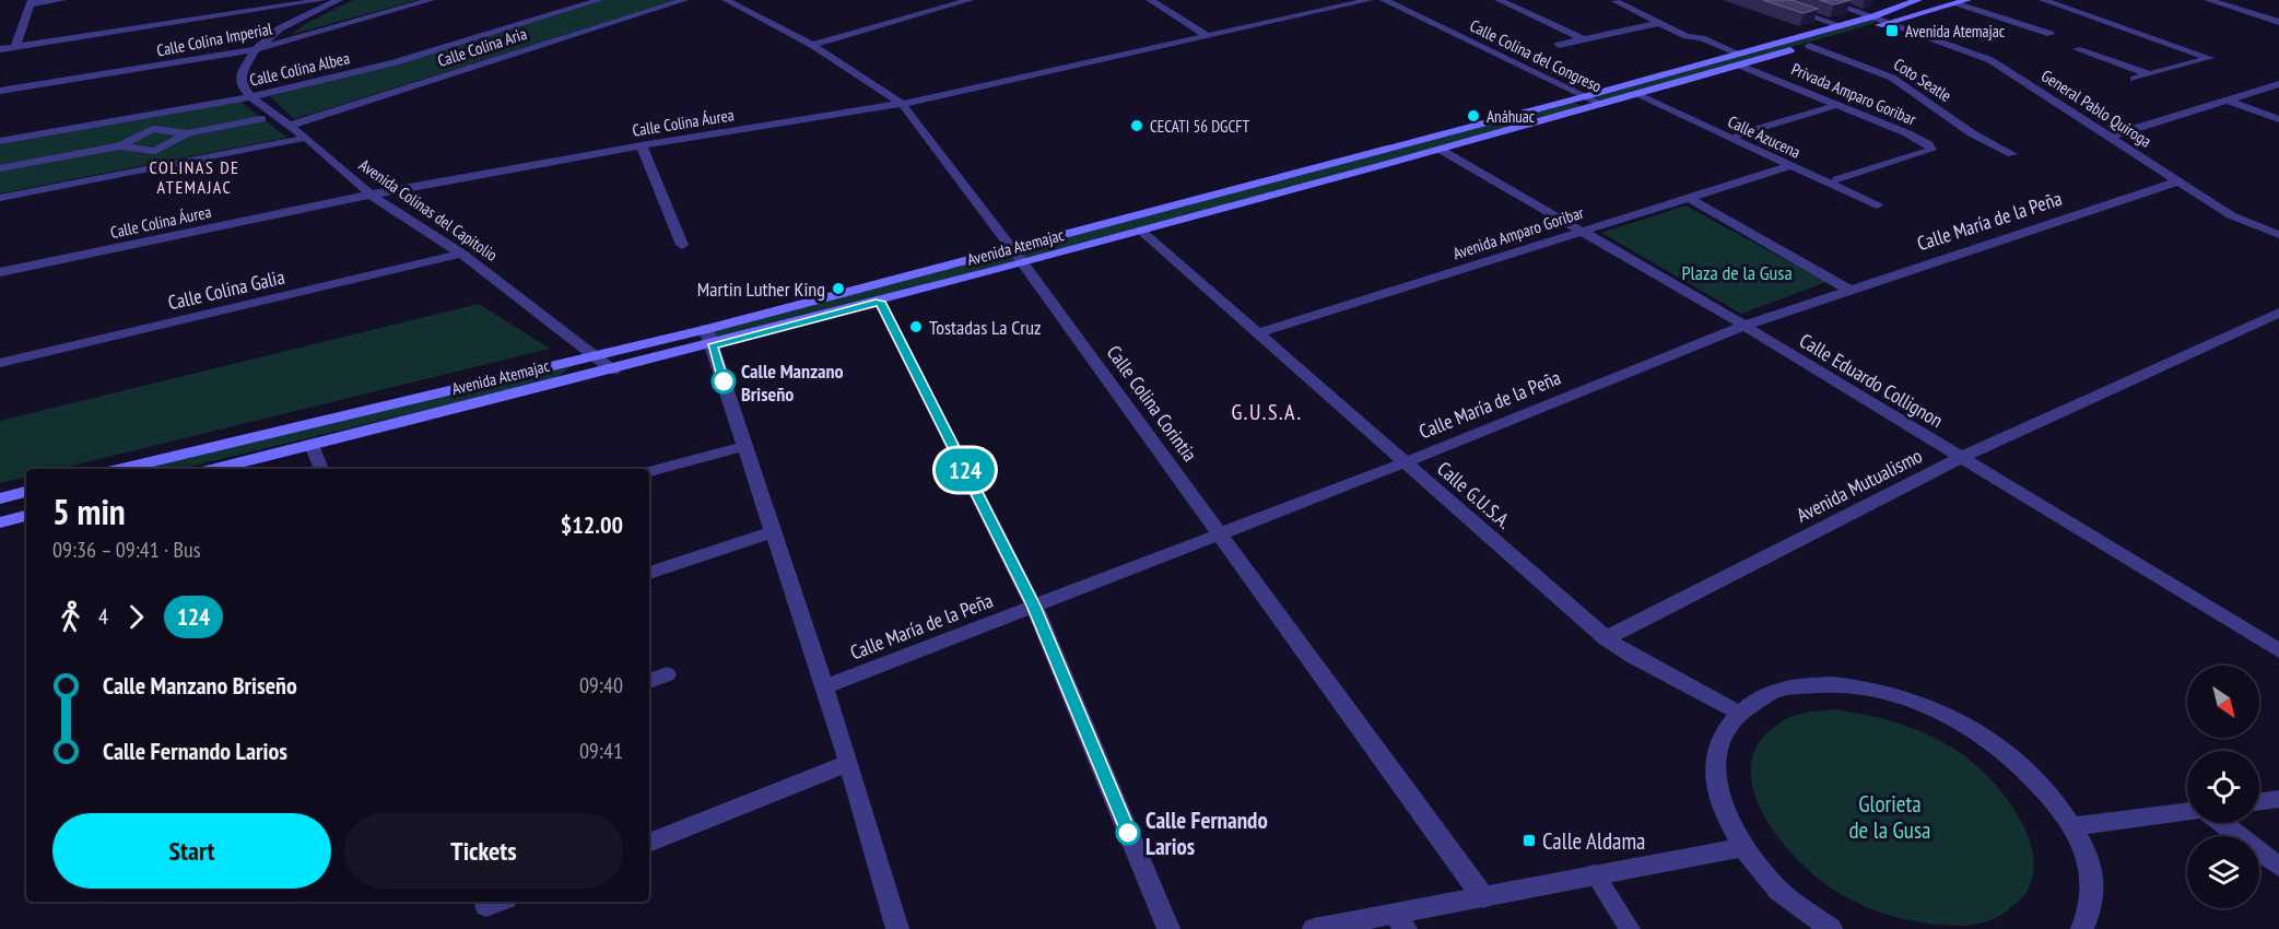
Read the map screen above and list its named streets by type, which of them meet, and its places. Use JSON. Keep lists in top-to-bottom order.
{
  "streets": {
    "main road": ["Avenida Atemajac"],
    "street": [
      "Calle Colina Imperial",
      "Calle Colina Aria",
      "Calle Colina del Congreso",
      "Calle Colina Albea",
      "Coto Seatle",
      "Privada Amparo Goribar",
      "General Pablo Quiroga",
      "Calle Colina Áurea",
      "Calle Azucena",
      "Avenida Colinas del Capitolio",
      "Calle María de la Peña",
      "Avenida Amparo Goribar",
      "Calle Colina Galia",
      "Calle Eduardo Collignon",
      "Calle Colina Corintia",
      "Avenida Mutualismo",
      "Calle G.U.S.A."
    ]
  },
  "crossings": [
    ["Calle Colina Aria", "Avenida Colinas del Capitolio"],
    ["Calle Colina del Congreso", "Avenida Atemajac"],
    ["Calle Colina Albea", "Avenida Colinas del Capitolio"],
    ["Coto Seatle", "Avenida Atemajac"],
    ["Privada Amparo Goribar", "Avenida Atemajac"],
    ["General Pablo Quiroga", "Calle María de la Peña"],
    ["General Pablo Quiroga", "Avenida Atemajac"],
    ["Calle Colina Áurea", "Avenida Colinas del Capitolio"],
    ["Calle Colina Áurea", "Calle Colina Corintia"],
    ["Calle Azucena", "Avenida Amparo Goribar"],
    ["Calle Azucena", "Avenida Atemajac"],
    ["Avenida Colinas del Capitolio", "Avenida Atemajac"],
    ["Avenida Colinas del Capitolio", "Calle Colina Galia"],
    ["Calle María de la Peña", "Calle Eduardo Collignon"],
    ["Calle María de la Peña", "Calle Colina Corintia"],
    ["Calle María de la Peña", "Calle G.U.S.A."],
    ["Avenida Amparo Goribar", "Calle Eduardo Collignon"],
    ["Avenida Amparo Goribar", "Calle G.U.S.A."],
    ["Avenida Atemajac", "Calle Eduardo Collignon"],
    ["Avenida Atemajac", "Calle Colina Corintia"],
    ["Avenida Atemajac", "Calle G.U.S.A."],
    ["Calle Eduardo Collignon", "Avenida Mutualismo"],
    ["Avenida Mutualismo", "Calle G.U.S.A."]
  ],
  "districts": ["COLINAS DE ATEMAJAC", "G.U.S.A."],
  "parks": ["Plaza de la Gusa", "Glorieta de la Gusa"],
  "places": {
    "transit": ["Avenida Atemajac", "Calle Aldama"],
    "other": [
      "Anáhuac",
      "CECATI 56 DGCFT",
      "Martin Luther King",
      "Tostadas La Cruz",
      "Calle Manzano Briseño",
      "Calle Fernando Larios"
    ]
  },
  "lines": ["bus line 124"],
  "north": "bottom right",
  "page": {
    "on_map": "124",
    "heading": ["5 min", "09:36 – 09:41 · Bus", "$12.00"],
    "legs": ["4", "124"],
    "list": [
      {
        "name": "Calle Manzano Briseño",
        "value": "09:40"
      },
      {
        "name": "Calle Fernando Larios",
        "value": "09:41"
      }
    ],
    "buttons": ["Start", "Tickets"]
  }
}
